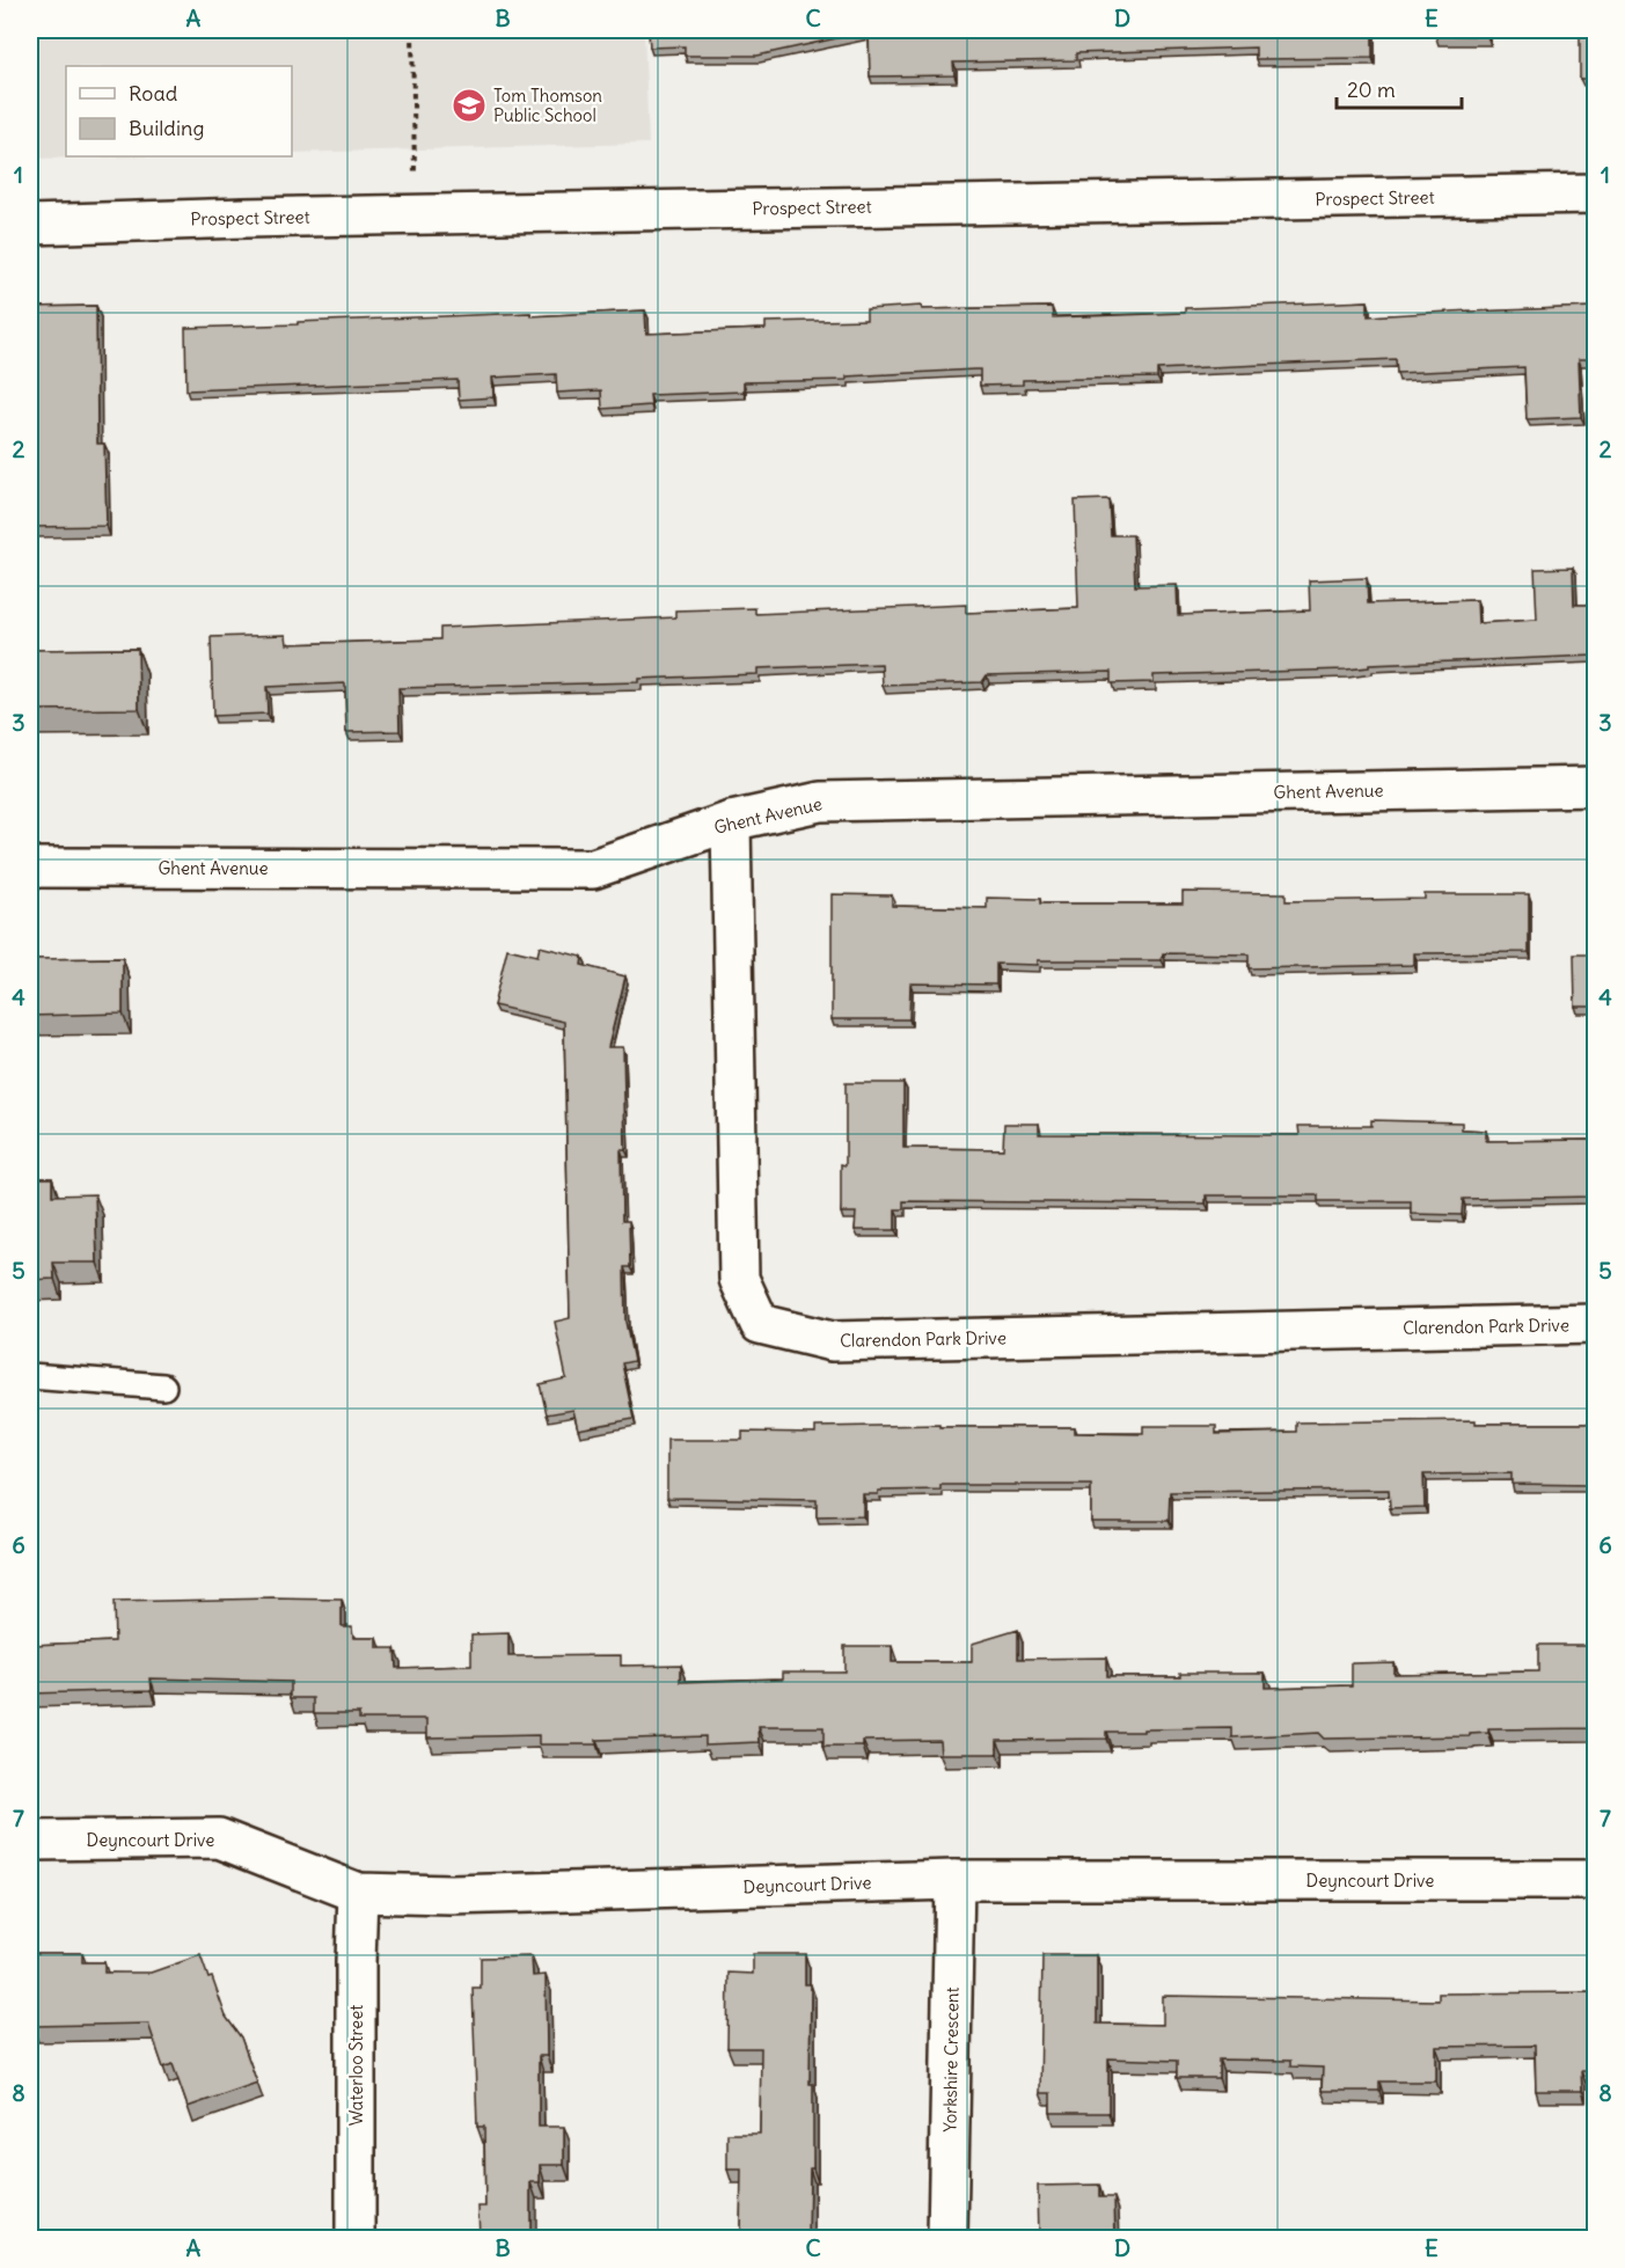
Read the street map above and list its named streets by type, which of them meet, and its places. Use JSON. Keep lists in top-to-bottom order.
{
  "streets": {
    "street": [
      "Prospect Street",
      "Ghent Avenue",
      "Clarendon Park Drive",
      "Deyncourt Drive",
      "Yorkshire Crescent",
      "Waterloo Street"
    ]
  },
  "crossings": [
    ["Ghent Avenue", "Clarendon Park Drive"],
    ["Deyncourt Drive", "Yorkshire Crescent"],
    ["Deyncourt Drive", "Waterloo Street"]
  ],
  "places": {
    "school or university": ["Tom Thomson Public School"]
  },
  "legend": ["Road", "Building"],
  "scale_bar": "20 m",
  "grid": {
    "columns": [
      "A",
      "B",
      "C",
      "D",
      "E"
    ],
    "rows": [
      "1",
      "2",
      "3",
      "4",
      "5",
      "6",
      "7",
      "8"
    ]
  }
}
